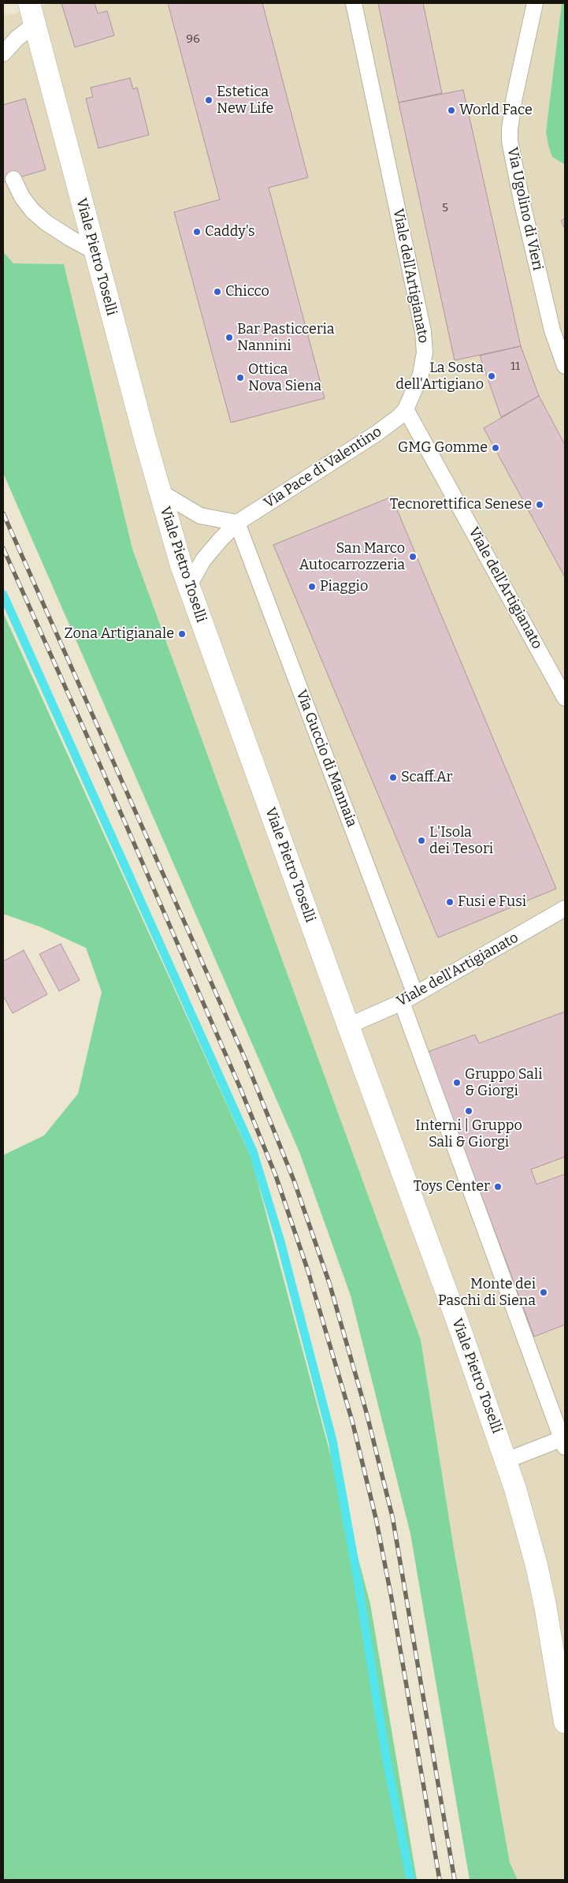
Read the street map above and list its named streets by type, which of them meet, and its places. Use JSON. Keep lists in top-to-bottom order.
{
  "streets": {
    "main road": ["Viale Pietro Toselli"],
    "lane": [
      "Via Ugolino di Vieri",
      "Viale dell'Artigianato",
      "Via Pace di Valentino",
      "Via Guccio di Mannaia"
    ]
  },
  "crossings": [
    ["Viale Pietro Toselli", "Viale dell'Artigianato"],
    ["Viale Pietro Toselli", "Via Pace di Valentino"],
    ["Viale Pietro Toselli", "Via Guccio di Mannaia"],
    ["Viale dell'Artigianato", "Via Pace di Valentino"],
    ["Viale dell'Artigianato", "Via Guccio di Mannaia"],
    ["Via Pace di Valentino", "Via Guccio di Mannaia"]
  ],
  "places": [
    "Estetica New Life",
    "World Face",
    "Caddy's",
    "Chicco",
    "Bar Pasticceria Nannini",
    "La Sosta dell'Artigiano",
    "Ottica Nova Siena",
    "GMG Gomme",
    "Tecnorettifica Senese",
    "San Marco Autocarrozzeria",
    "Piaggio",
    "Zona Artigianale",
    "Scaff.Ar",
    "L'Isola dei Tesori",
    "Fusi e Fusi",
    "Gruppo Sali & Giorgi",
    "Interni | Gruppo Sali & Giorgi",
    "Toys Center",
    "Monte dei Paschi di Siena"
  ],
  "house_numbers": ["96", "5", "11"]
}
